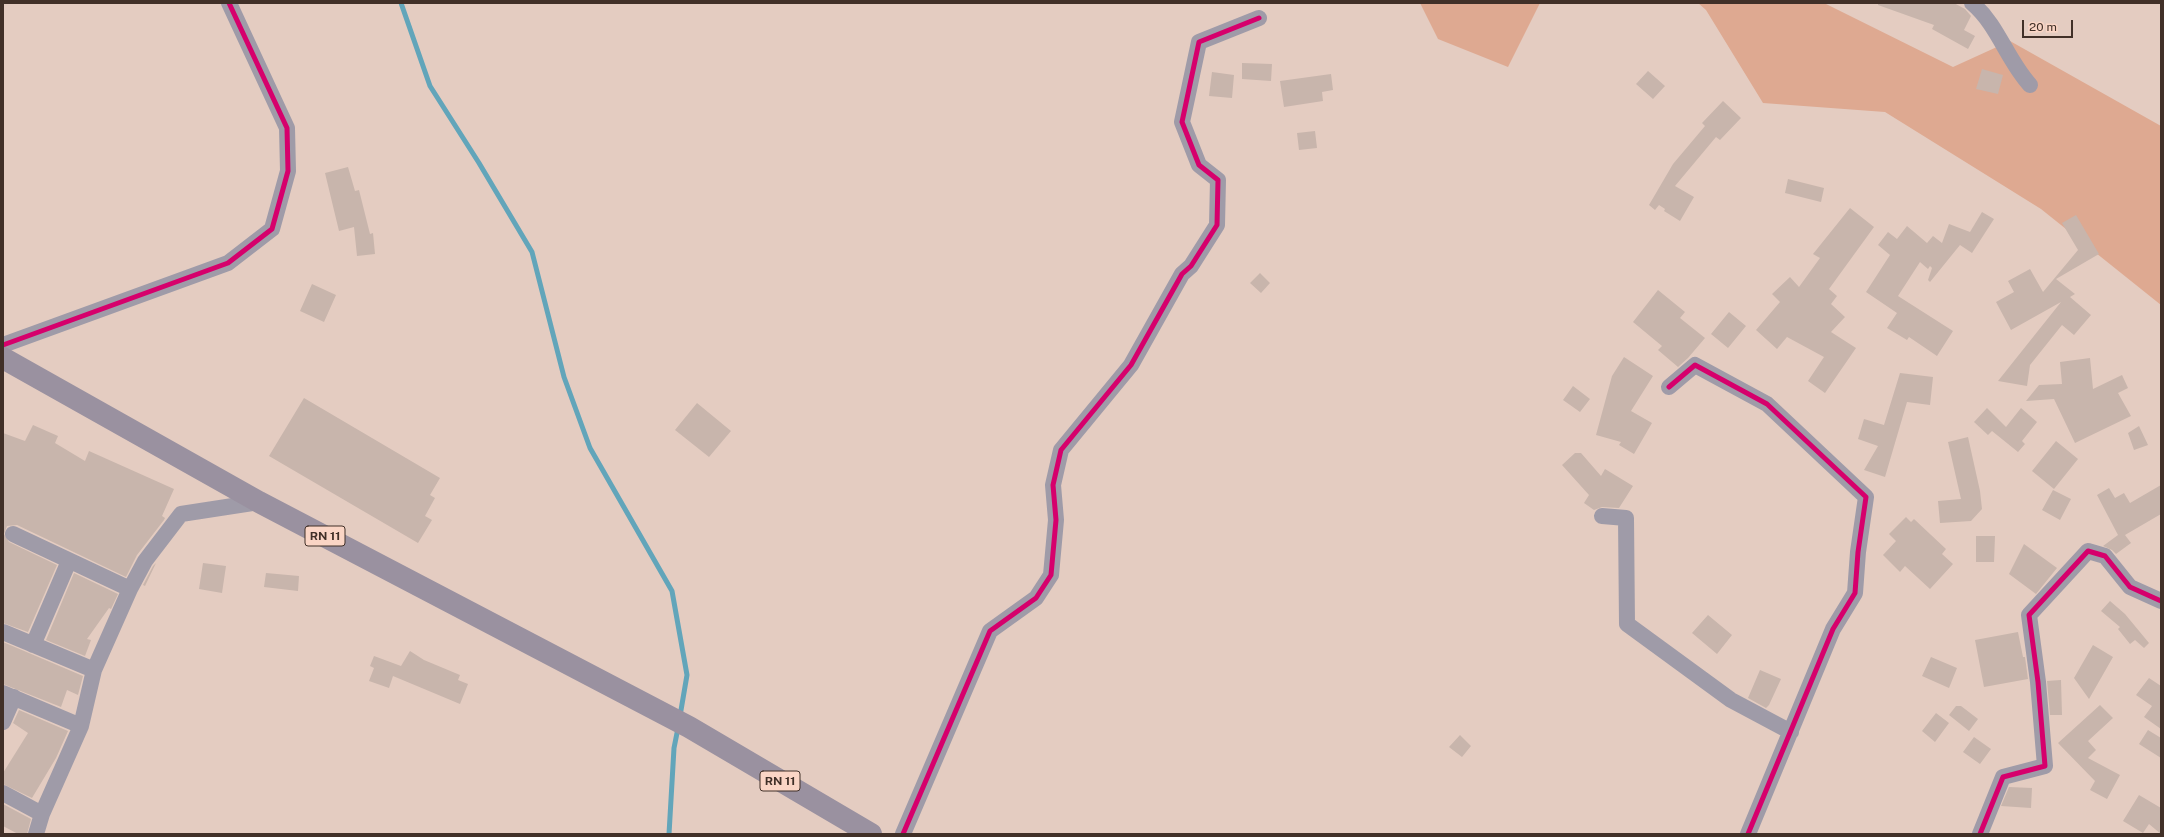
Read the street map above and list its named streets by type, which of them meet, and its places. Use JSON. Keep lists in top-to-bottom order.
{
  "streets": {
    "main road": ["RN 11"]
  },
  "scale_bar": "20 m"
}
